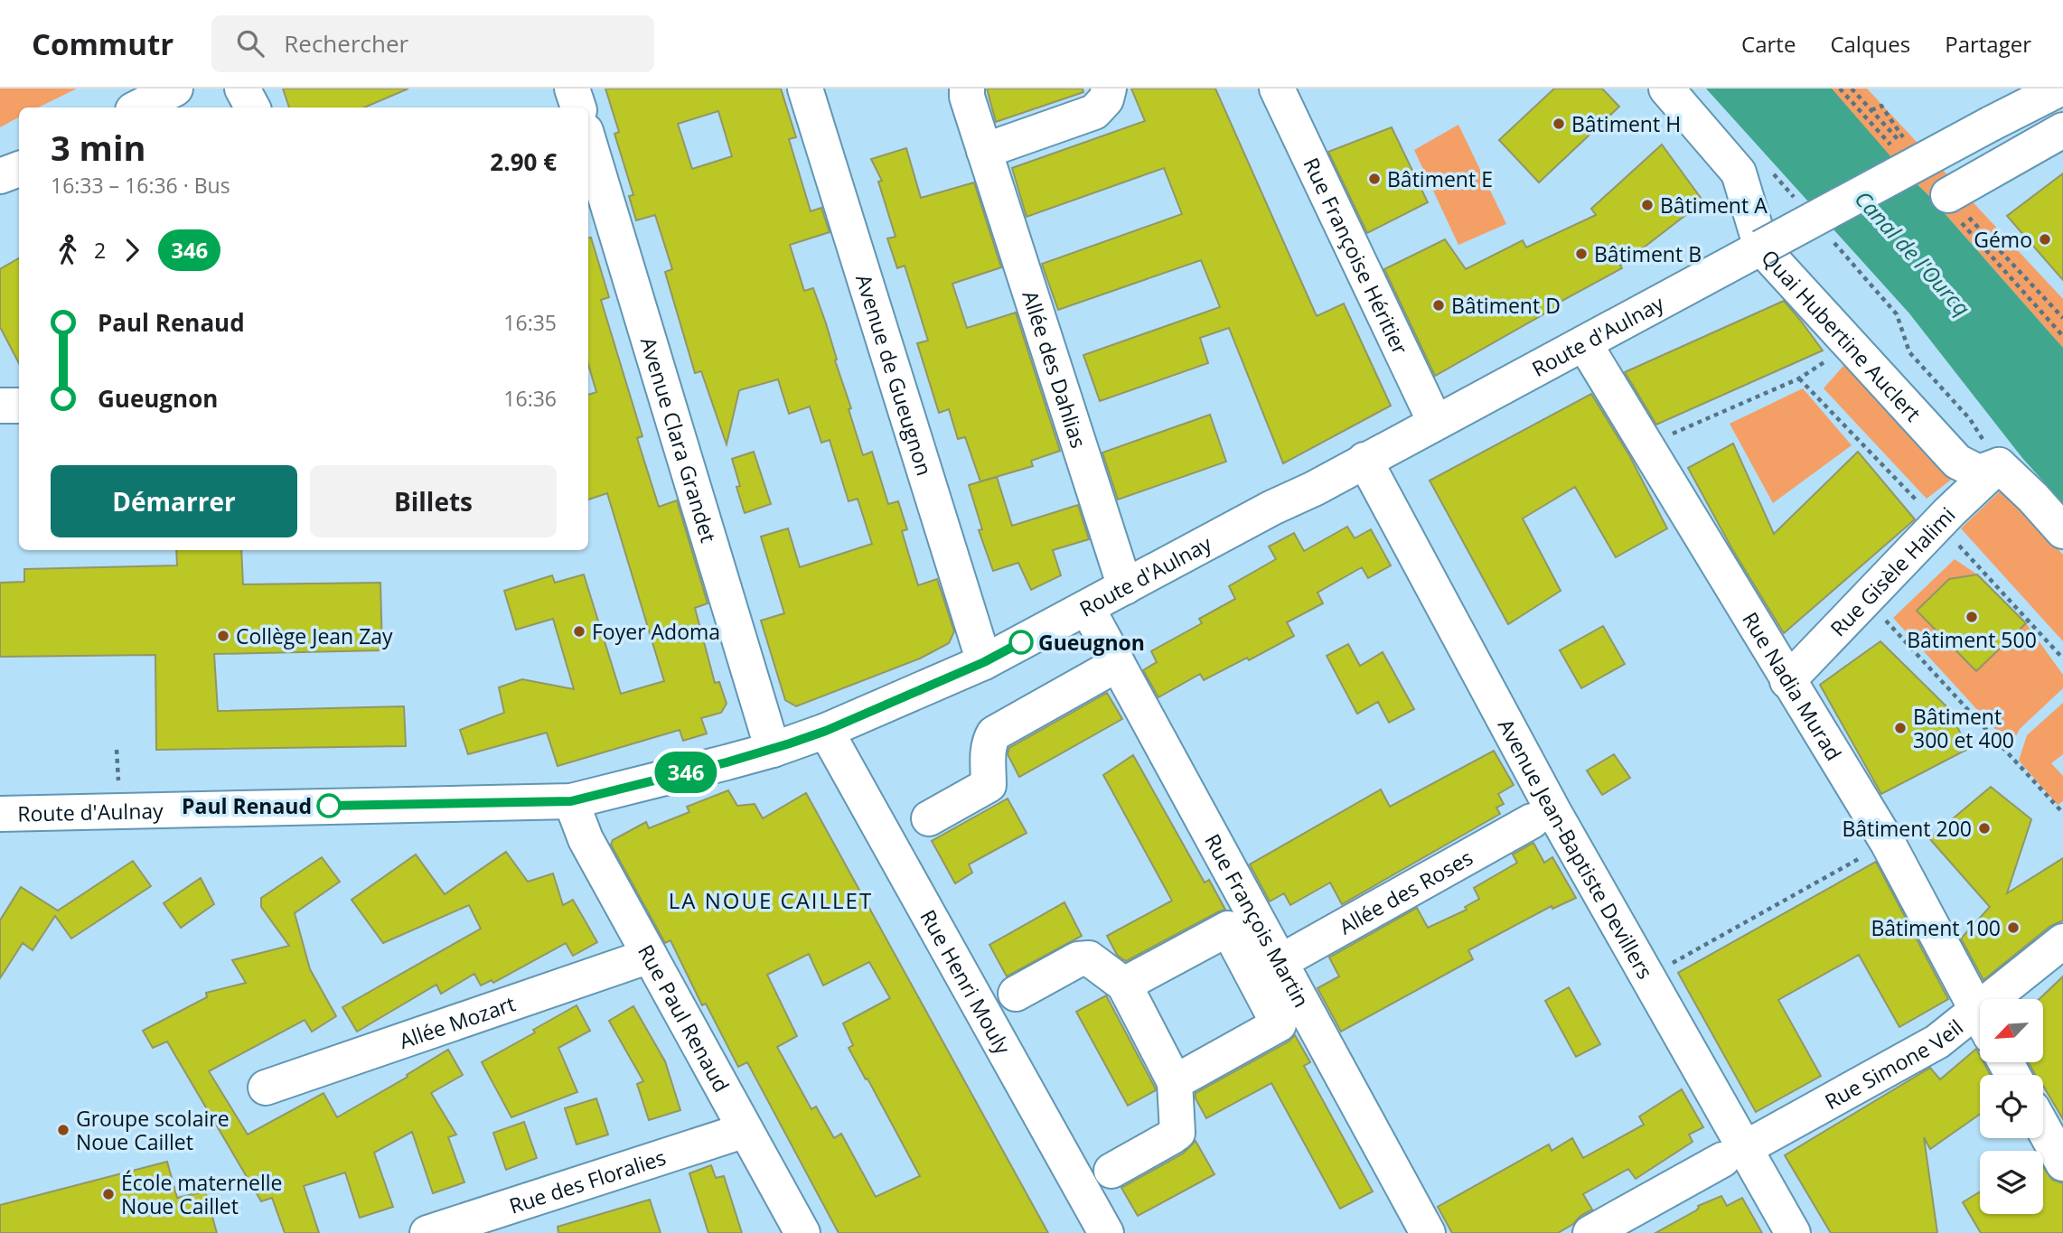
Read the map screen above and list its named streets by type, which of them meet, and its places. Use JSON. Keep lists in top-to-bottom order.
{
  "streets": {
    "street": [
      "Rue Françoise Héritier",
      "Route d'Aulnay",
      "Quai Hubertine Auclert",
      "Allée des Dahlias",
      "Avenue de Gueugnon",
      "Avenue Clara Grandet",
      "Rue Gisèle Halimi",
      "Rue Nadia Murad",
      "Avenue Jean-Baptiste Devillers",
      "Allée des Roses",
      "Rue François Martin",
      "Rue Henri Mouly",
      "Rue Paul Renaud",
      "Allée Mozart",
      "Rue Simone Veil",
      "Rue des Floralies"
    ]
  },
  "crossings": [
    ["Rue Françoise Héritier", "Route d'Aulnay"],
    ["Route d'Aulnay", "Quai Hubertine Auclert"],
    ["Route d'Aulnay", "Allée des Dahlias"],
    ["Route d'Aulnay", "Avenue de Gueugnon"],
    ["Route d'Aulnay", "Avenue Clara Grandet"],
    ["Route d'Aulnay", "Rue Nadia Murad"],
    ["Route d'Aulnay", "Avenue Jean-Baptiste Devillers"],
    ["Route d'Aulnay", "Rue François Martin"],
    ["Route d'Aulnay", "Rue Henri Mouly"],
    ["Route d'Aulnay", "Rue Paul Renaud"],
    ["Quai Hubertine Auclert", "Rue Gisèle Halimi"],
    ["Rue Gisèle Halimi", "Rue Nadia Murad"],
    ["Avenue Jean-Baptiste Devillers", "Rue Simone Veil"],
    ["Allée des Roses", "Rue François Martin"],
    ["Rue Paul Renaud", "Allée Mozart"],
    ["Rue Paul Renaud", "Rue des Floralies"]
  ],
  "districts": ["LA NOUE CAILLET"],
  "water": ["Canal de l'Ourcq"],
  "places": [
    "Bâtiment H",
    "Bâtiment E",
    "Bâtiment A",
    "Gémo",
    "Bâtiment B",
    "Bâtiment D",
    "Bâtiment 500",
    "Foyer Adoma",
    "Collège Jean Zay",
    "Gueugnon",
    "Bâtiment 300 et 400",
    "Paul Renaud",
    "Bâtiment 200",
    "Bâtiment 100",
    "Groupe scolaire Noue Caillet",
    "École maternelle Noue Caillet"
  ],
  "lines": ["bus line 346"],
  "north": "bottom left",
  "page": {
    "header": "Commutr",
    "search": "Rechercher",
    "nav": ["Carte", "Calques", "Partager"],
    "on_map": "346",
    "heading": ["3 min", "16:33 – 16:36 · Bus", "2.90 €"],
    "legs": ["2", "346"],
    "list": [
      {
        "name": "Paul Renaud",
        "value": "16:35"
      },
      {
        "name": "Gueugnon",
        "value": "16:36"
      }
    ],
    "buttons": ["Démarrer", "Billets"]
  }
}
